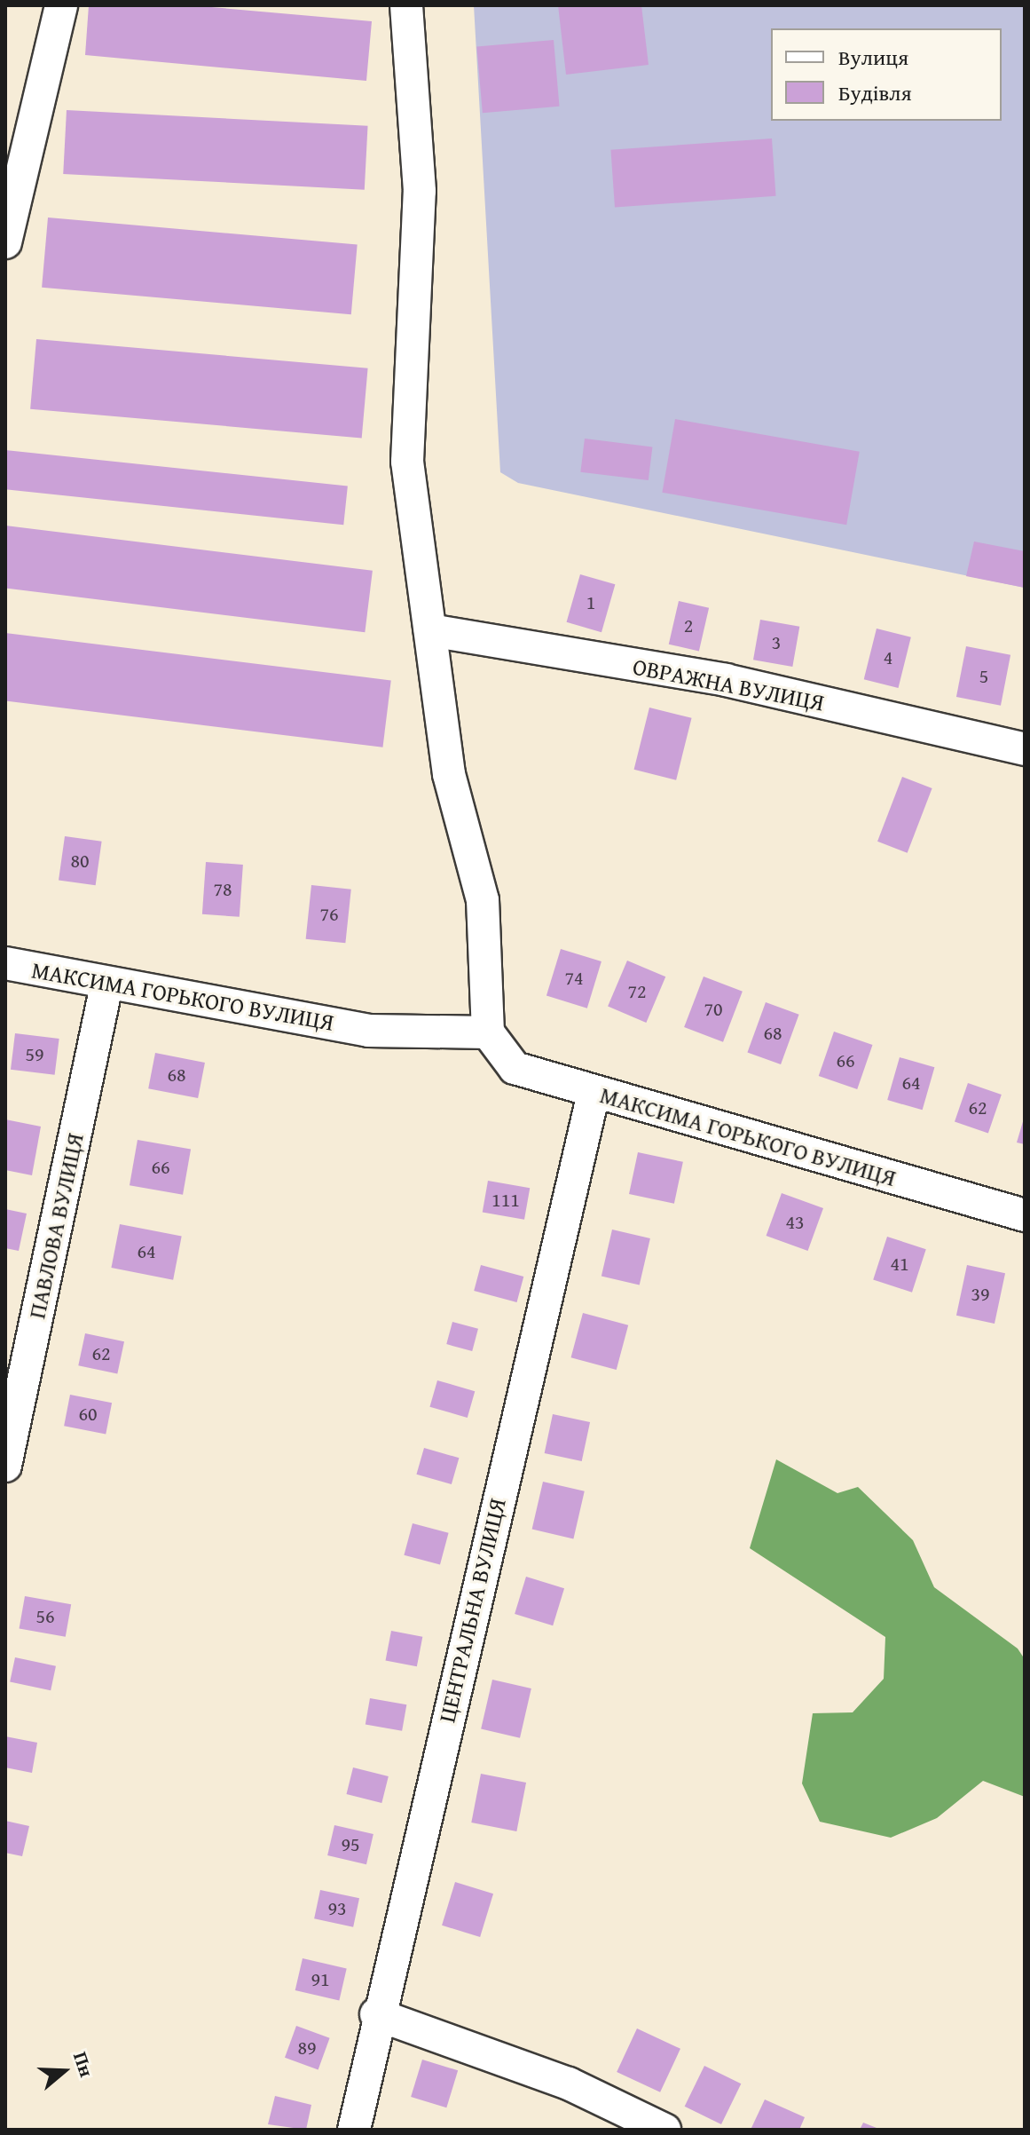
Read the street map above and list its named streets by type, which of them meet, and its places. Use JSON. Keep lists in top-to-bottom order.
{
  "streets": {
    "street": [
      "ОВРАЖНА ВУЛИЦЯ",
      "МАКСИМА ГОРЬКОГО ВУЛИЦЯ",
      "ПАВЛОВА ВУЛИЦЯ",
      "ЦЕНТРАЛЬНА ВУЛИЦЯ"
    ]
  },
  "crossings": [
    ["МАКСИМА ГОРЬКОГО ВУЛИЦЯ", "ПАВЛОВА ВУЛИЦЯ"],
    ["МАКСИМА ГОРЬКОГО ВУЛИЦЯ", "ЦЕНТРАЛЬНА ВУЛИЦЯ"]
  ],
  "house_numbers": [
    "1",
    "2",
    "3",
    "4",
    "5",
    "80",
    "78",
    "76",
    "74",
    "72",
    "70",
    "68",
    "59",
    "66",
    "68",
    "64",
    "62",
    "66",
    "111",
    "43",
    "64",
    "41",
    "39",
    "62",
    "60",
    "56",
    "95",
    "93",
    "91",
    "89"
  ],
  "legend": ["Вулиця", "Будівля"],
  "north": "right"
}
